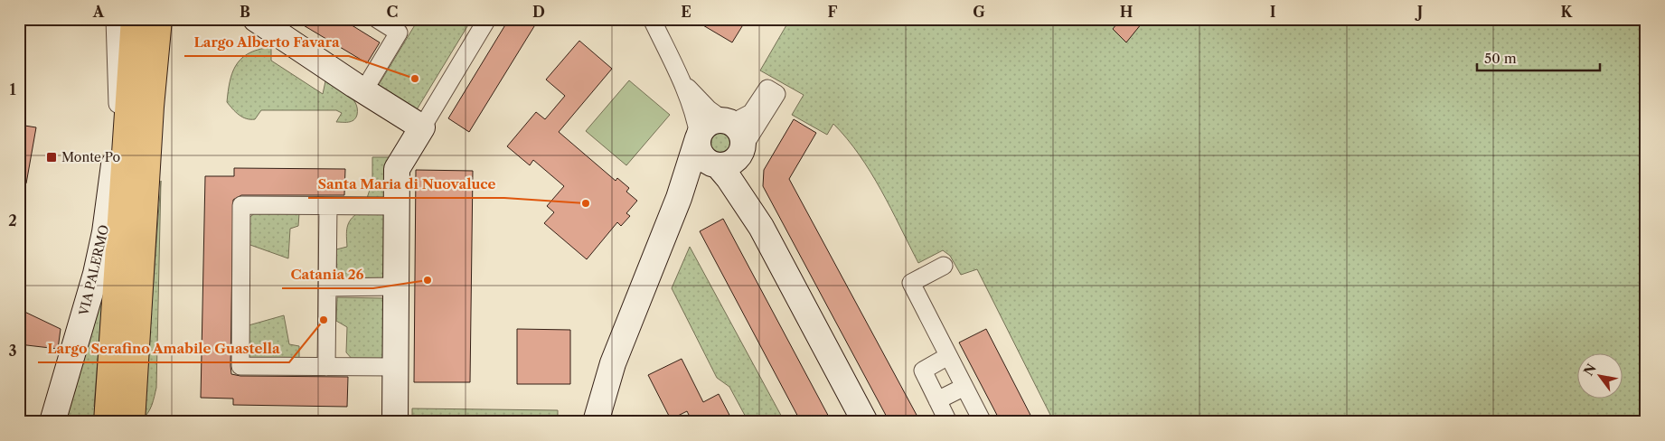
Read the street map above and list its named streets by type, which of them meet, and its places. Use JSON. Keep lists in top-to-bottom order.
{
  "streets": {
    "street": ["VIA PALERMO"]
  },
  "places": {
    "other": [
      "Largo Alberto Favara",
      "Santa Maria di Nuovaluce",
      "Catania 26",
      "Largo Serafino Amabile Guastella"
    ],
    "transit": ["Monte Po"]
  },
  "scale_bar": "50 m",
  "north": "top left",
  "grid": {
    "columns": [
      "A",
      "B",
      "C",
      "D",
      "E",
      "F",
      "G",
      "H",
      "I",
      "J",
      "K"
    ],
    "rows": ["1", "2", "3"]
  }
}
